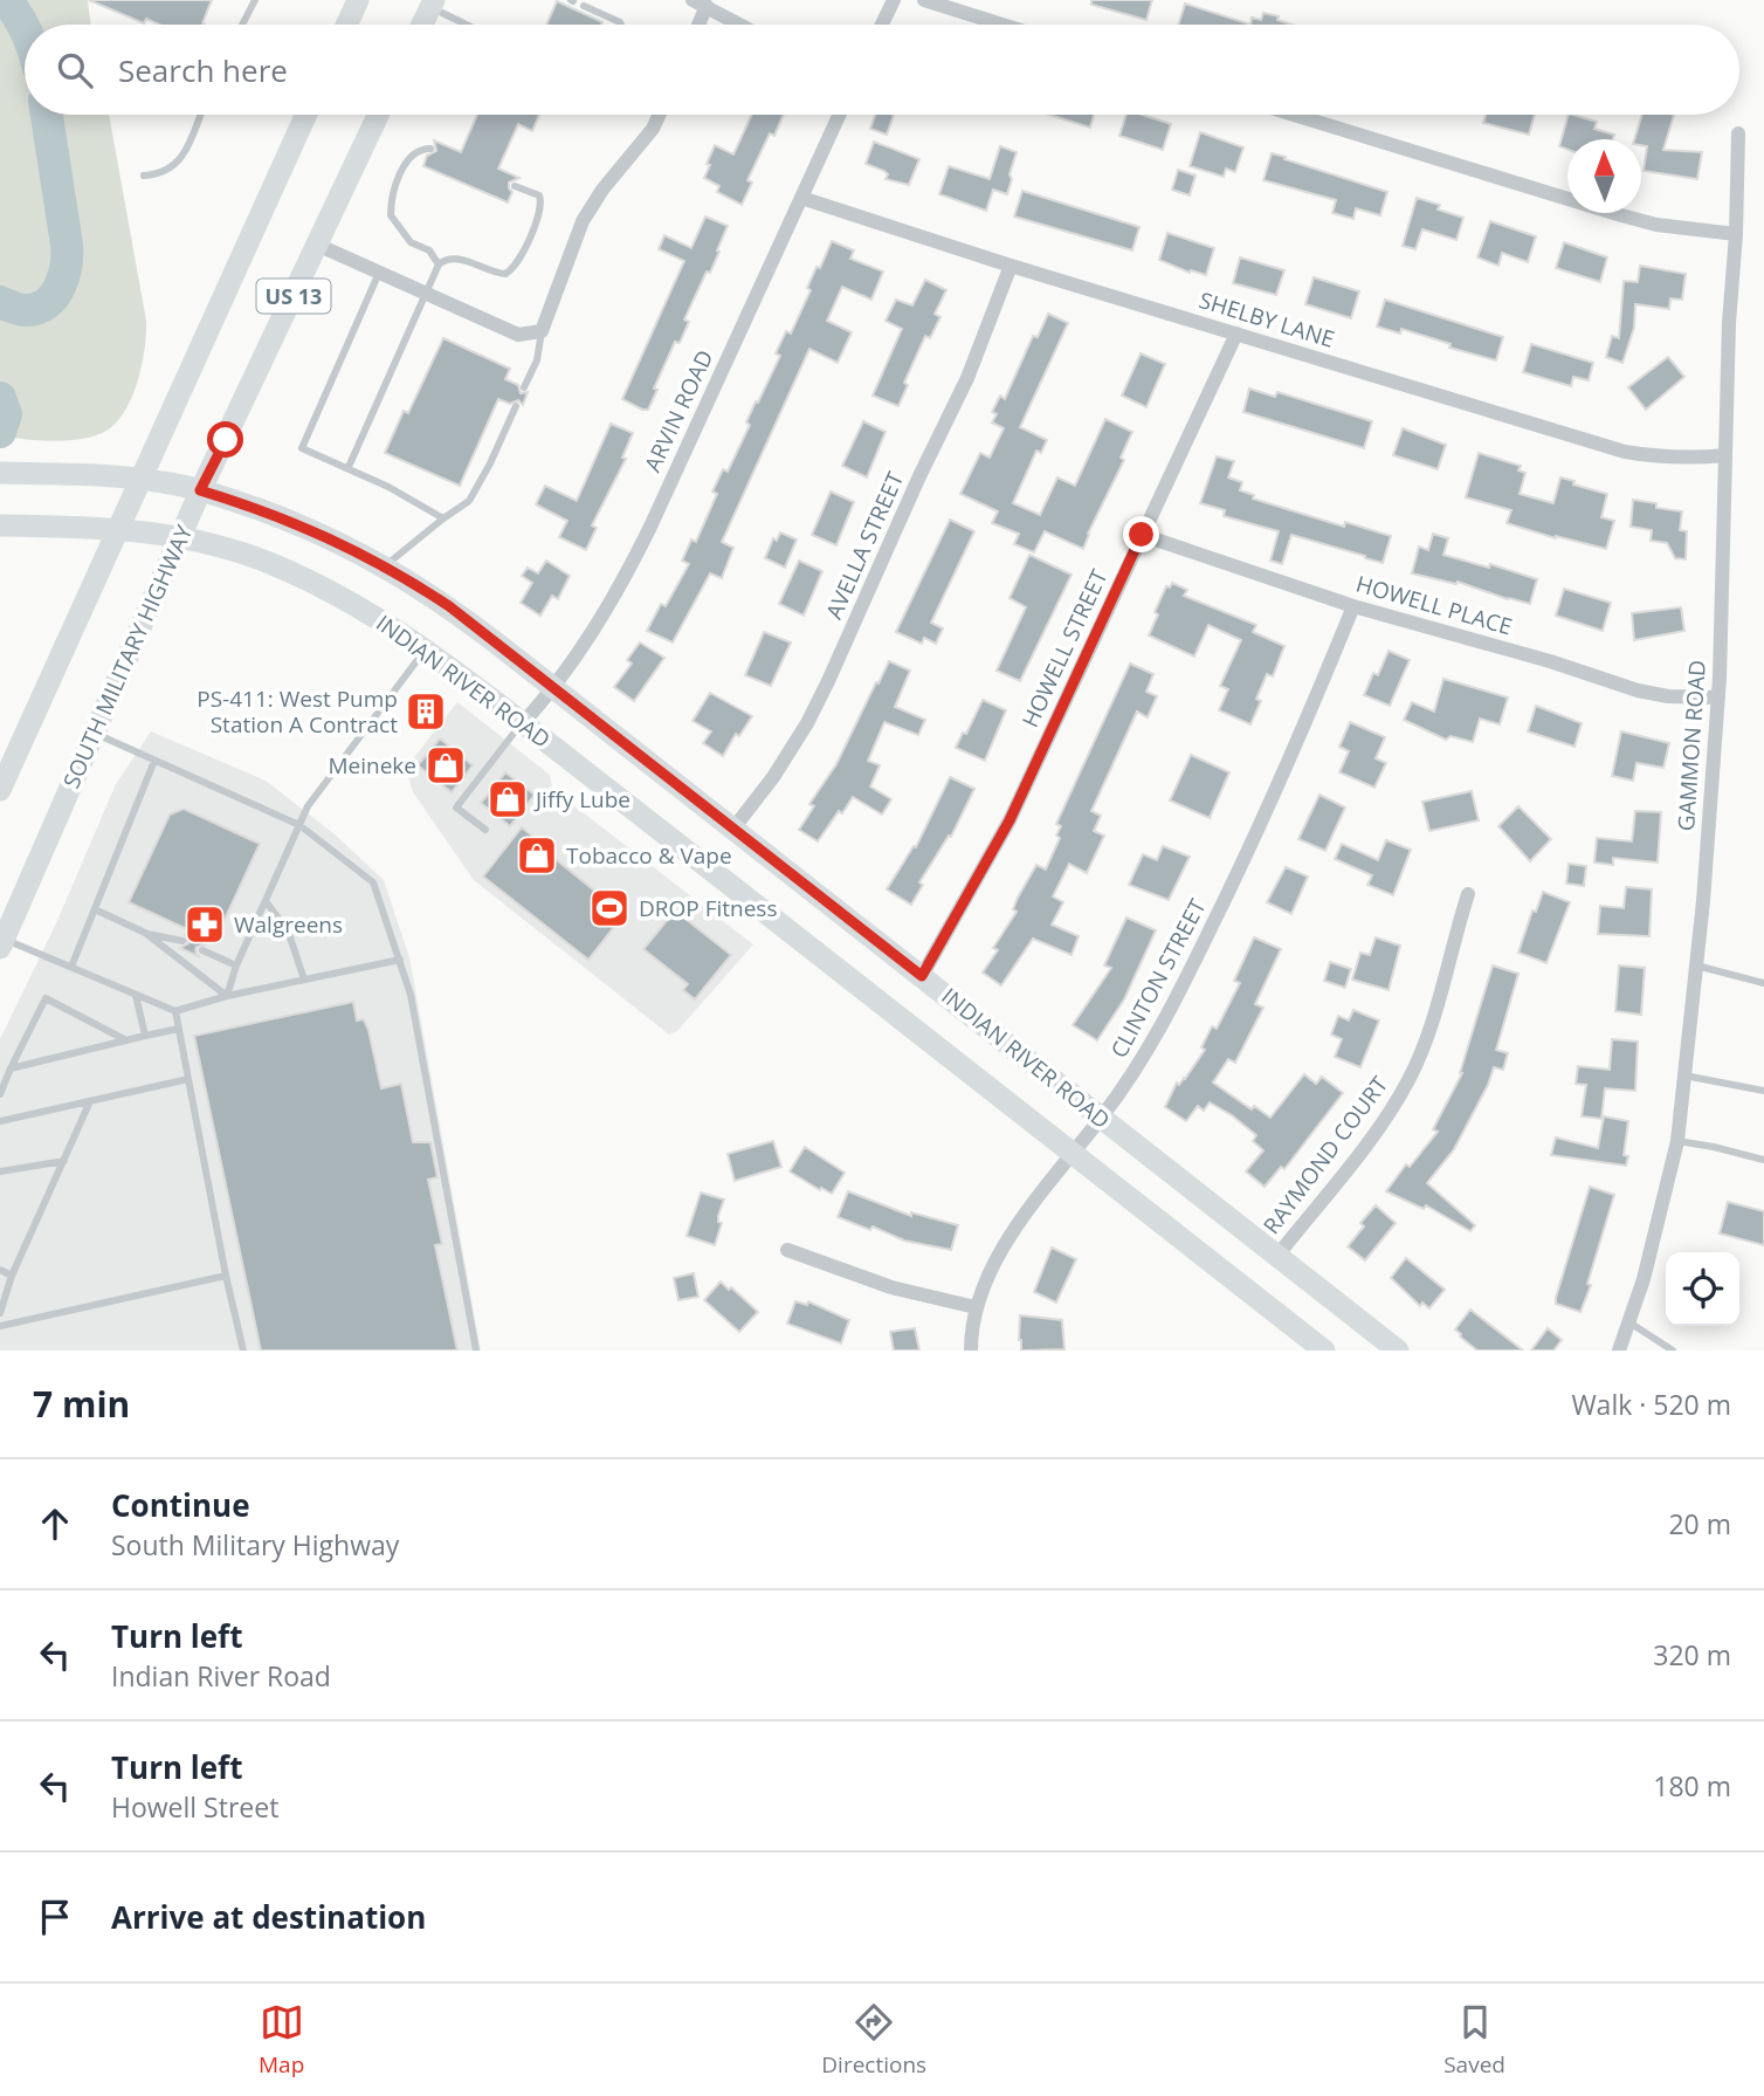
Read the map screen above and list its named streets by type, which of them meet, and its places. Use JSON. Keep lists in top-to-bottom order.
{
  "streets": {
    "main road": ["US 13", "SOUTH MILITARY HIGHWAY", "INDIAN RIVER ROAD"],
    "street": [
      "SHELBY LANE",
      "ARVIN ROAD",
      "AVELLA STREET",
      "HOWELL PLACE",
      "HOWELL STREET",
      "GAMMON ROAD",
      "CLINTON STREET",
      "RAYMOND COURT"
    ]
  },
  "crossings": [
    ["US 13", "INDIAN RIVER ROAD"],
    ["SHELBY LANE", "ARVIN ROAD"],
    ["SHELBY LANE", "AVELLA STREET"],
    ["SHELBY LANE", "HOWELL STREET"],
    ["SHELBY LANE", "GAMMON ROAD"],
    ["ARVIN ROAD", "INDIAN RIVER ROAD"],
    ["AVELLA STREET", "INDIAN RIVER ROAD"],
    ["HOWELL PLACE", "HOWELL STREET"],
    ["HOWELL PLACE", "GAMMON ROAD"],
    ["HOWELL PLACE", "CLINTON STREET"],
    ["HOWELL STREET", "INDIAN RIVER ROAD"],
    ["SOUTH MILITARY HIGHWAY", "INDIAN RIVER ROAD"],
    ["INDIAN RIVER ROAD", "CLINTON STREET"],
    ["INDIAN RIVER ROAD", "RAYMOND COURT"]
  ],
  "places": {
    "building": ["PS-411: West Pump Station A Contract"],
    "shop": ["Meineke", "Jiffy Lube", "Tobacco & Vape"],
    "sports": ["DROP Fitness"],
    "pharmacy": ["Walgreens"]
  },
  "north": "top",
  "page": {
    "search": "Search here",
    "heading": ["7 min", "Walk · 520 m"],
    "list": [
      ["Continue", "South Military Highway", "20 m"],
      ["Turn left", "Indian River Road", "320 m"],
      ["Turn left", "Howell Street", "180 m"],
      "Arrive at destination"
    ],
    "nav": ["Map", "Directions", "Saved"]
  }
}
